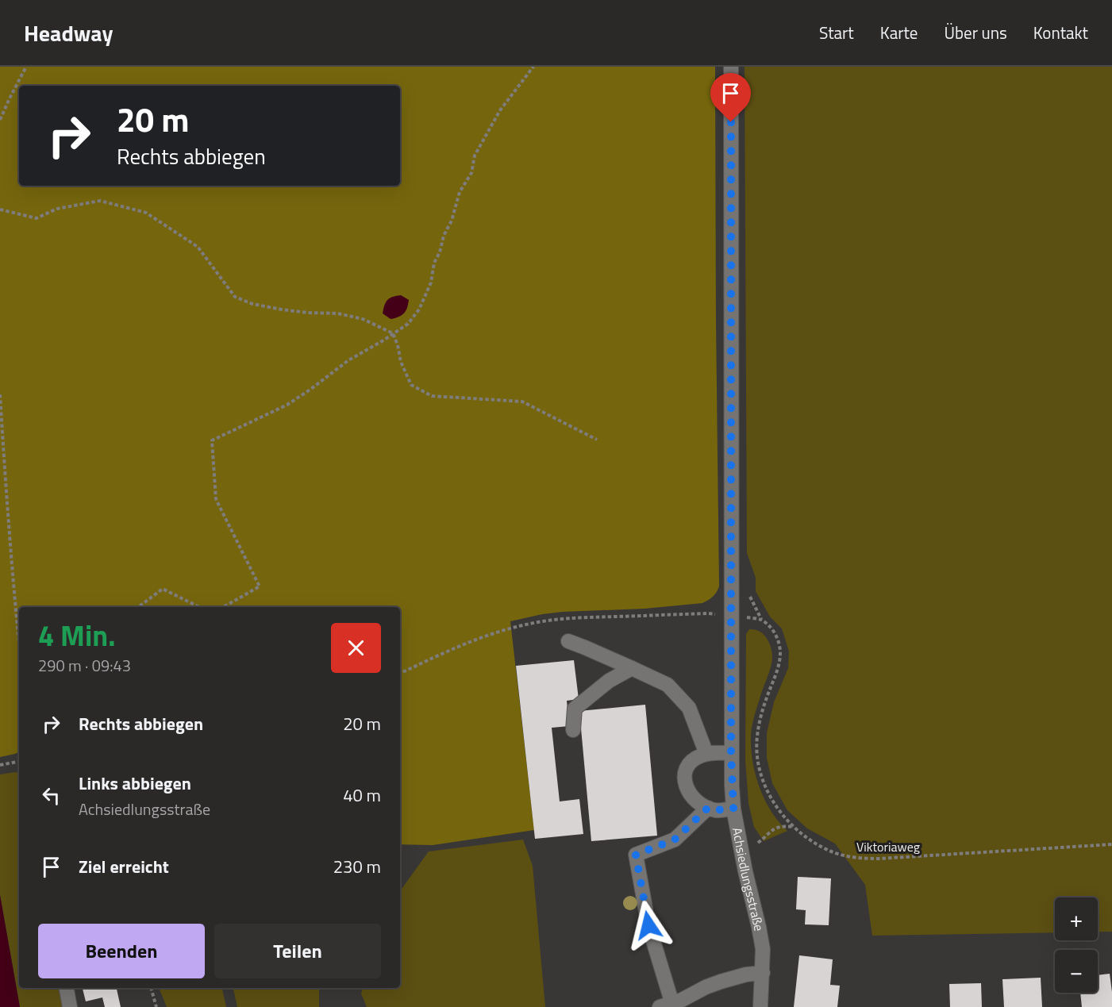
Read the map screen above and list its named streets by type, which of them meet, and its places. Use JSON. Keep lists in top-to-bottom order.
{
  "streets": {
    "street": ["Achsiedlungsstraße"],
    "path": ["Viktoriaweg"]
  },
  "page": {
    "header": "Headway",
    "nav": [
      "Start",
      "Karte",
      "Über uns",
      "Kontakt"
    ],
    "turn": ["20 m", "Rechts abbiegen"],
    "heading": ["4 Min.", "290 m · 09:43"],
    "list": [
      {
        "name": "Rechts abbiegen",
        "value": "20 m"
      },
      {
        "name": "Links abbiegen",
        "note": "Achsiedlungsstraße",
        "value": "40 m"
      },
      {
        "name": "Ziel erreicht",
        "value": "230 m"
      }
    ],
    "map_buttons": ["+", "−"],
    "buttons": ["Beenden", "Teilen"]
  }
}
